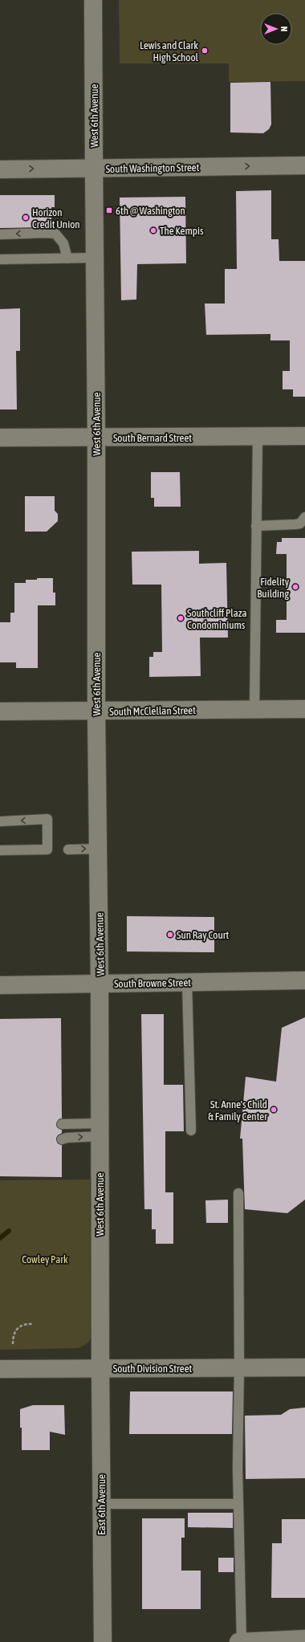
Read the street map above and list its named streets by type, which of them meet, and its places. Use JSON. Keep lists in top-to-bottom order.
{
  "streets": {
    "street": [
      "West 6th Avenue",
      "South Washington Street",
      "South Bernard Street",
      "South McClellan Street",
      "South Browne Street",
      "South Division Street",
      "East 6th Avenue"
    ]
  },
  "crossings": [
    ["West 6th Avenue", "South Washington Street"],
    ["West 6th Avenue", "South Bernard Street"],
    ["West 6th Avenue", "South McClellan Street"],
    ["West 6th Avenue", "South Browne Street"],
    ["West 6th Avenue", "South Division Street"],
    ["West 6th Avenue", "East 6th Avenue"],
    ["South Division Street", "East 6th Avenue"]
  ],
  "one_way": ["South Washington Street"],
  "parks": ["Cowley Park"],
  "places": {
    "other": [
      "Lewis and Clark High School",
      "Horizon Credit Union",
      "The Kempis",
      "Fidelity Building",
      "Southcliff Plaza Condominiums",
      "Sun Ray Court",
      "St. Anne's Child & Family Center"
    ],
    "transit": ["6th @ Washington"]
  },
  "north": "right"
}
